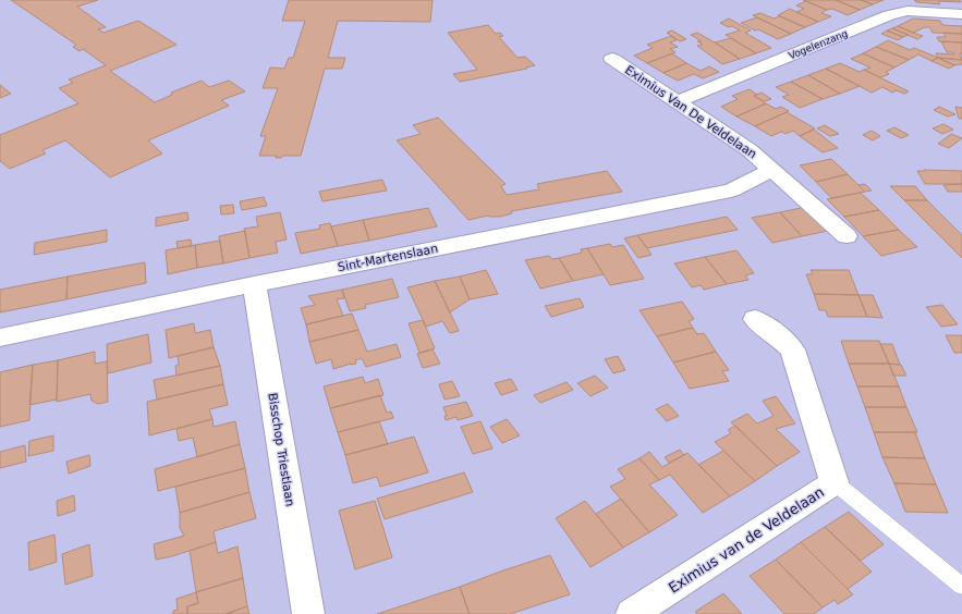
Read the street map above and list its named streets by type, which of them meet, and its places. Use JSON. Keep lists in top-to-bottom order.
{
  "streets": {
    "street": [
      "Vogelenzang",
      "Eximius Van De Veldelaan",
      "Sint-Martenslaan",
      "Bisschop Triestlaan",
      "Eximius van de Veldelaan"
    ]
  },
  "crossings": [
    ["Vogelenzang", "Eximius Van De Veldelaan"],
    ["Eximius Van De Veldelaan", "Sint-Martenslaan"],
    ["Sint-Martenslaan", "Bisschop Triestlaan"]
  ]
}
